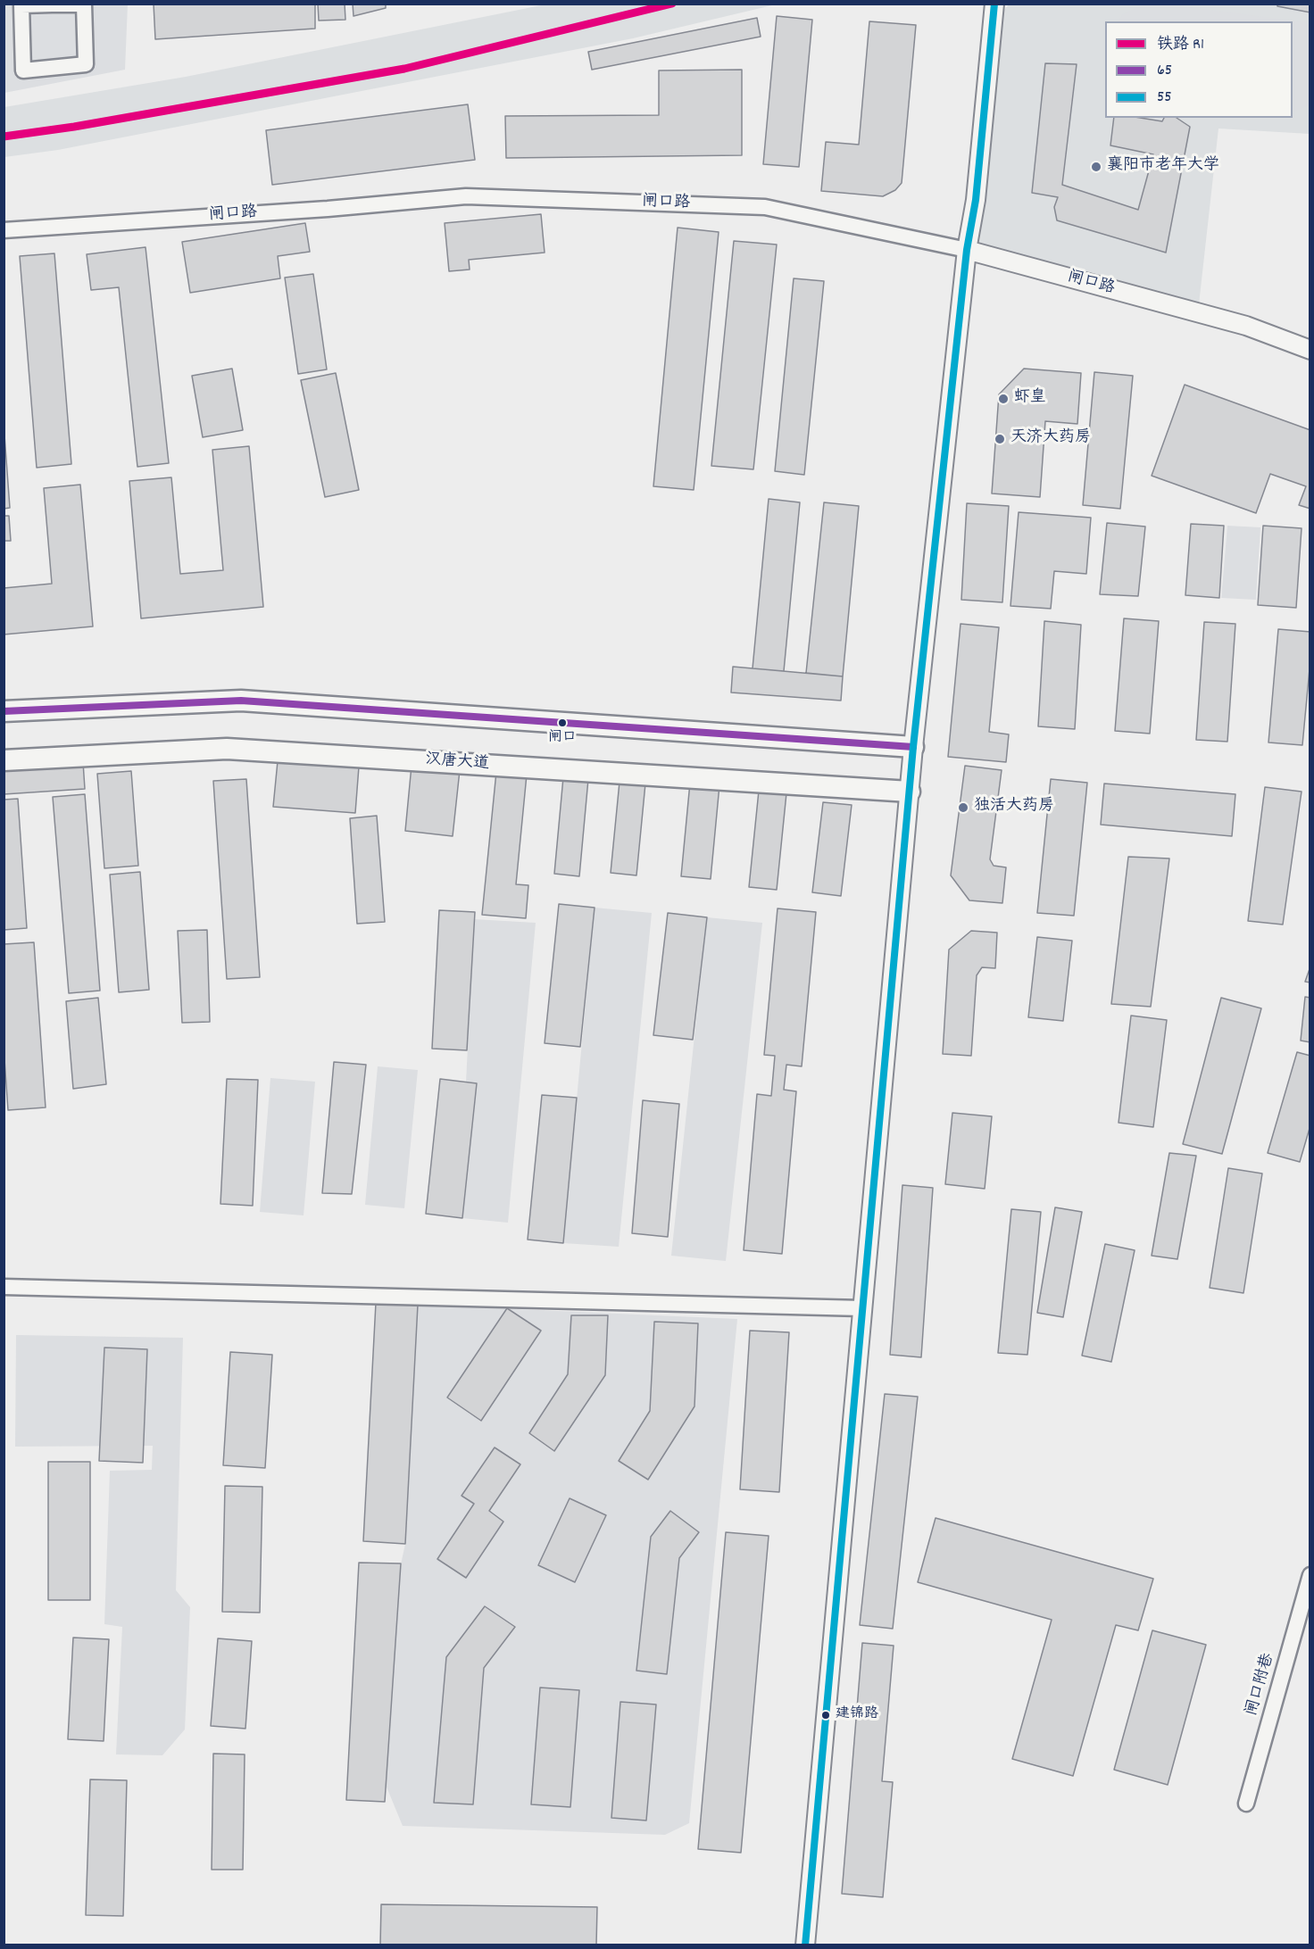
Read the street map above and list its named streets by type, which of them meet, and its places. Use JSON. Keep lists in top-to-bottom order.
{
  "streets": {
    "main road": ["汉唐大道"],
    "street": ["闸口路", "闸口附巷"]
  },
  "places": [
    "襄阳市老年大学",
    "虾皇",
    "天济大药房",
    "闸口",
    "独活大药房",
    "建锦路"
  ],
  "lines": ["rail line R1", "transit line 55", "transit line 65"],
  "legend": ["铁路 R1", "65", "55"]
}
